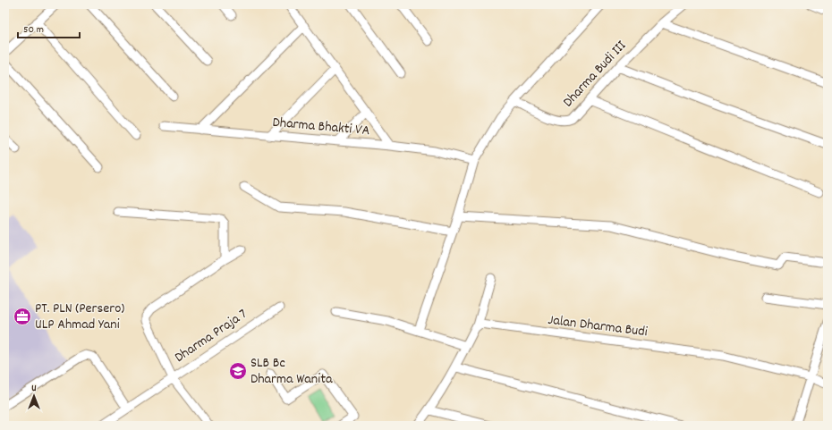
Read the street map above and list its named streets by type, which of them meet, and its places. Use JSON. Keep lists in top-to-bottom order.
{
  "streets": {
    "street": [
      "Dharma Budi III",
      "Dharma Bhakti VA",
      "Jalan Dharma Budi",
      "Dharma Praja 7"
    ]
  },
  "places": {
    "office": ["PT. PLN (Persero) ULP Ahmad Yani"],
    "school or university": ["SLB Bc Dharma Wanita"]
  },
  "scale_bar": "50 m",
  "north": "top"
}
